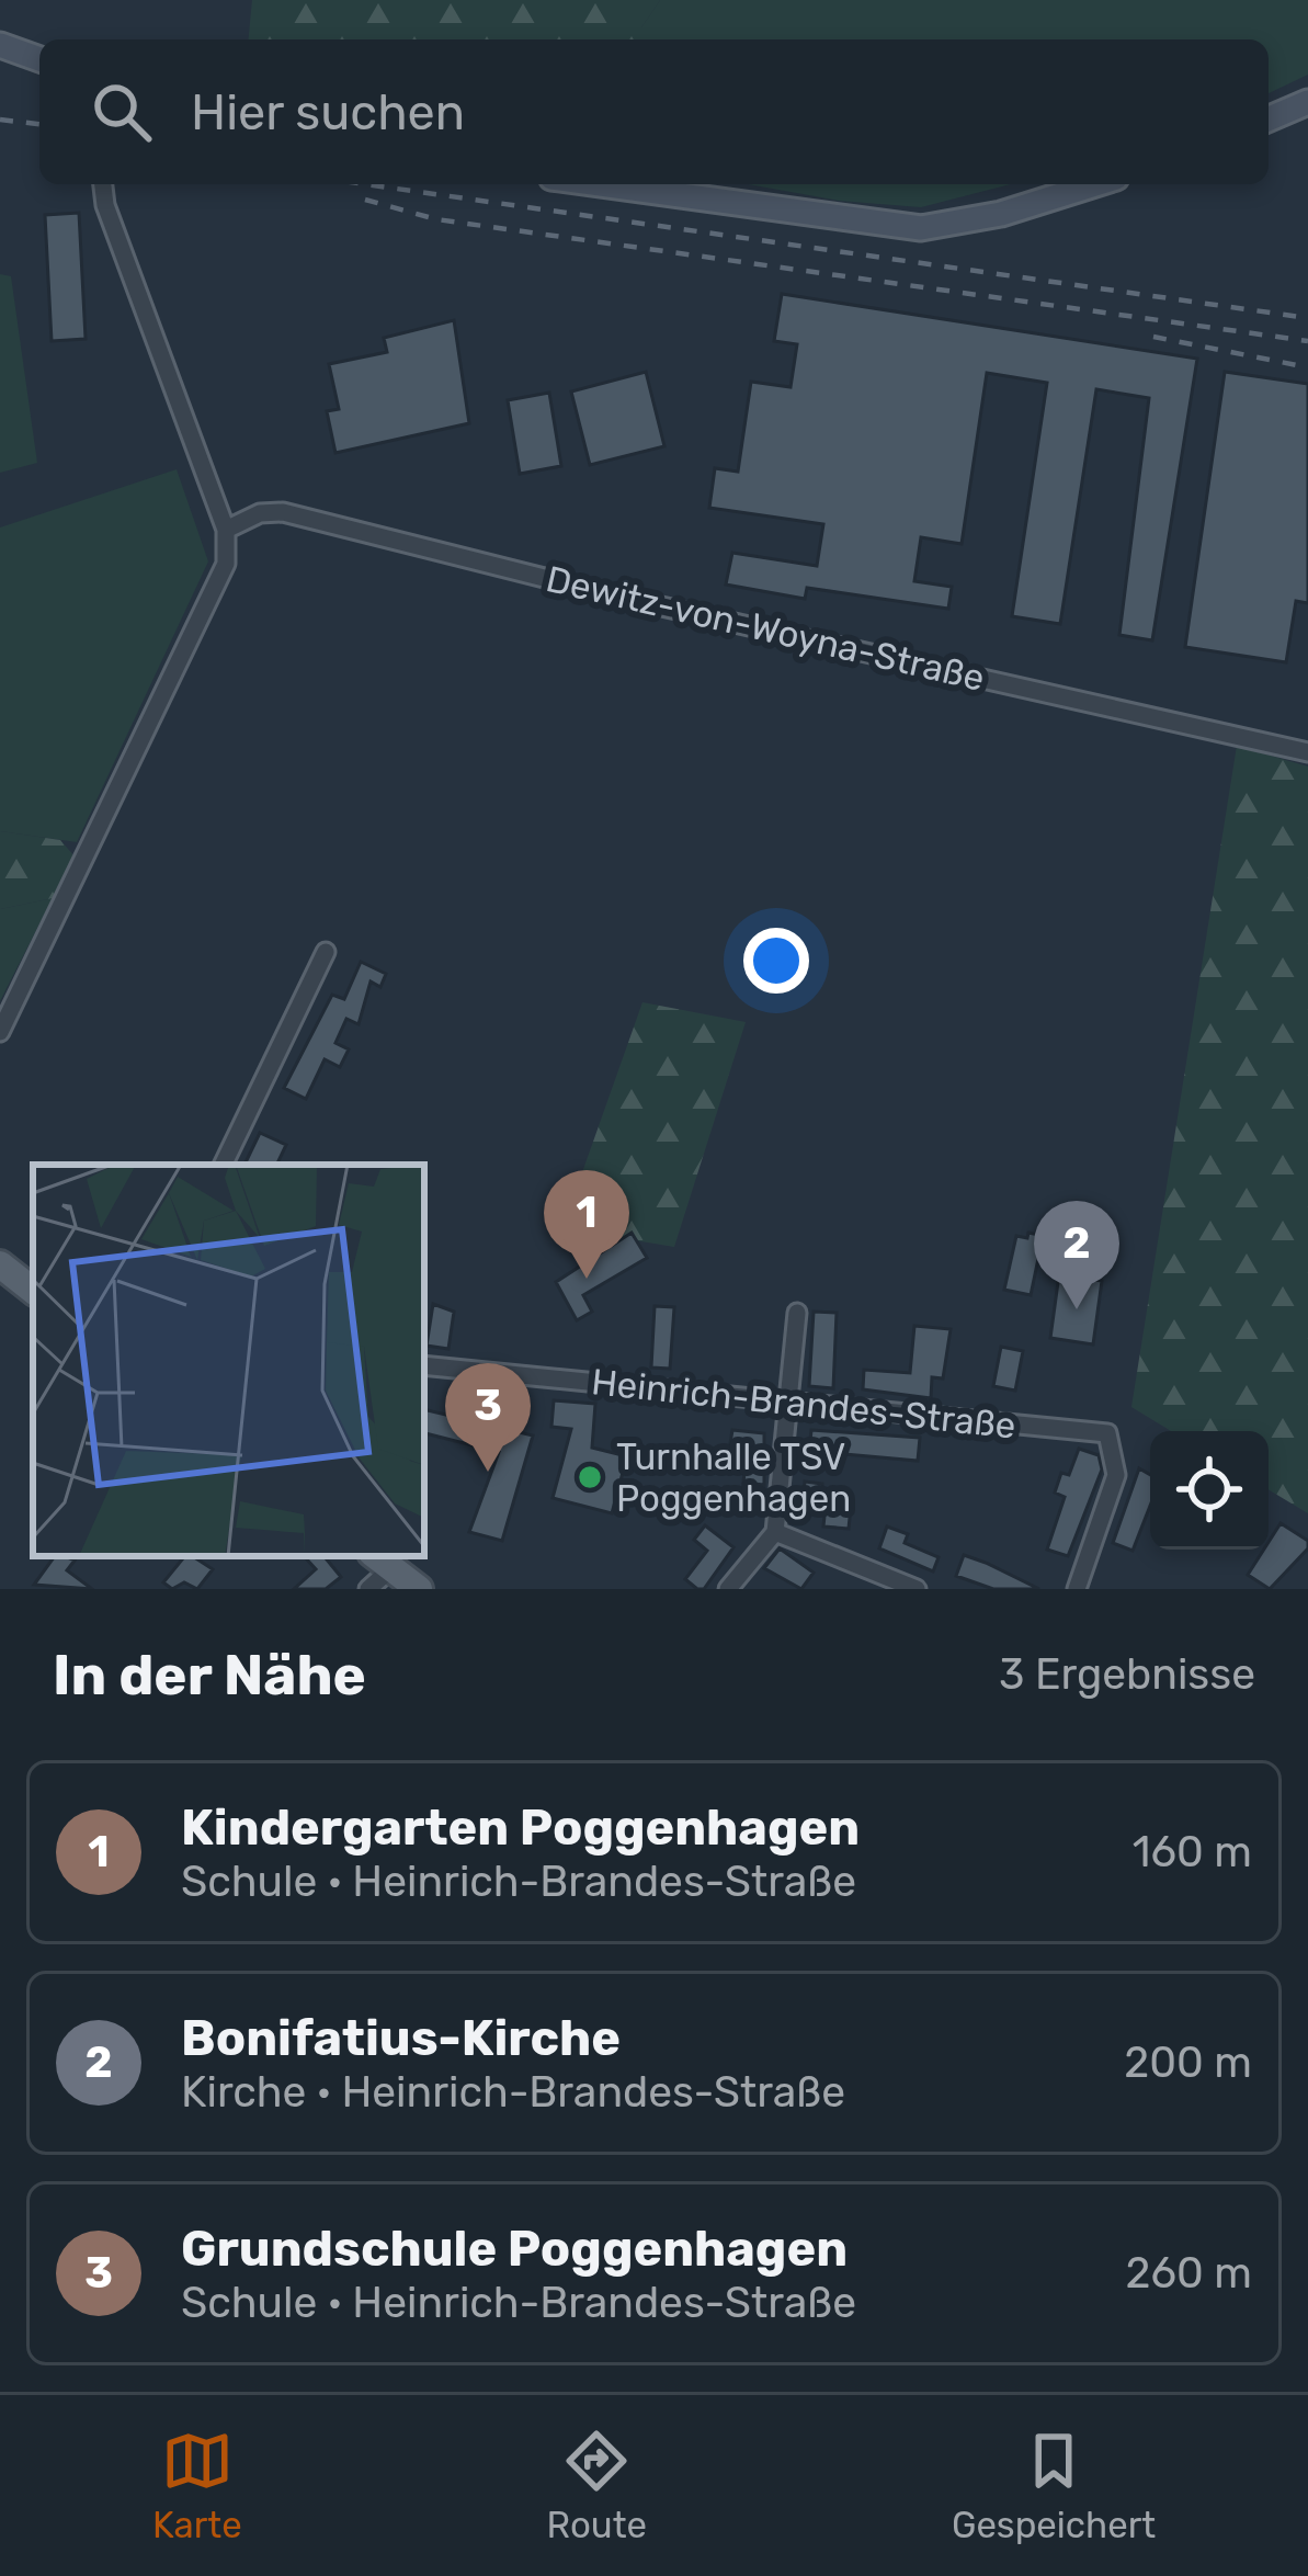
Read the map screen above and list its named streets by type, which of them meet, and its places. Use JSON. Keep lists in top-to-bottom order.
{
  "streets": {
    "street": ["Dewitz-von-Woyna-Straße", "Heinrich-Brandes-Straße"]
  },
  "places": ["Turnhalle TSV Poggenhagen"],
  "page": {
    "search": "Hier suchen",
    "pins": ["1", "2", "3"],
    "heading": ["In der Nähe", "3 Ergebnisse"],
    "list": [
      {
        "mark": "1",
        "name": "Kindergarten Poggenhagen",
        "note": "Schule · Heinrich-Brandes-Straße",
        "value": "160 m"
      },
      {
        "mark": "2",
        "name": "Bonifatius-Kirche",
        "note": "Kirche · Heinrich-Brandes-Straße",
        "value": "200 m"
      },
      {
        "mark": "3",
        "name": "Grundschule Poggenhagen",
        "note": "Schule · Heinrich-Brandes-Straße",
        "value": "260 m"
      }
    ],
    "nav": ["Karte", "Route", "Gespeichert"]
  }
}
